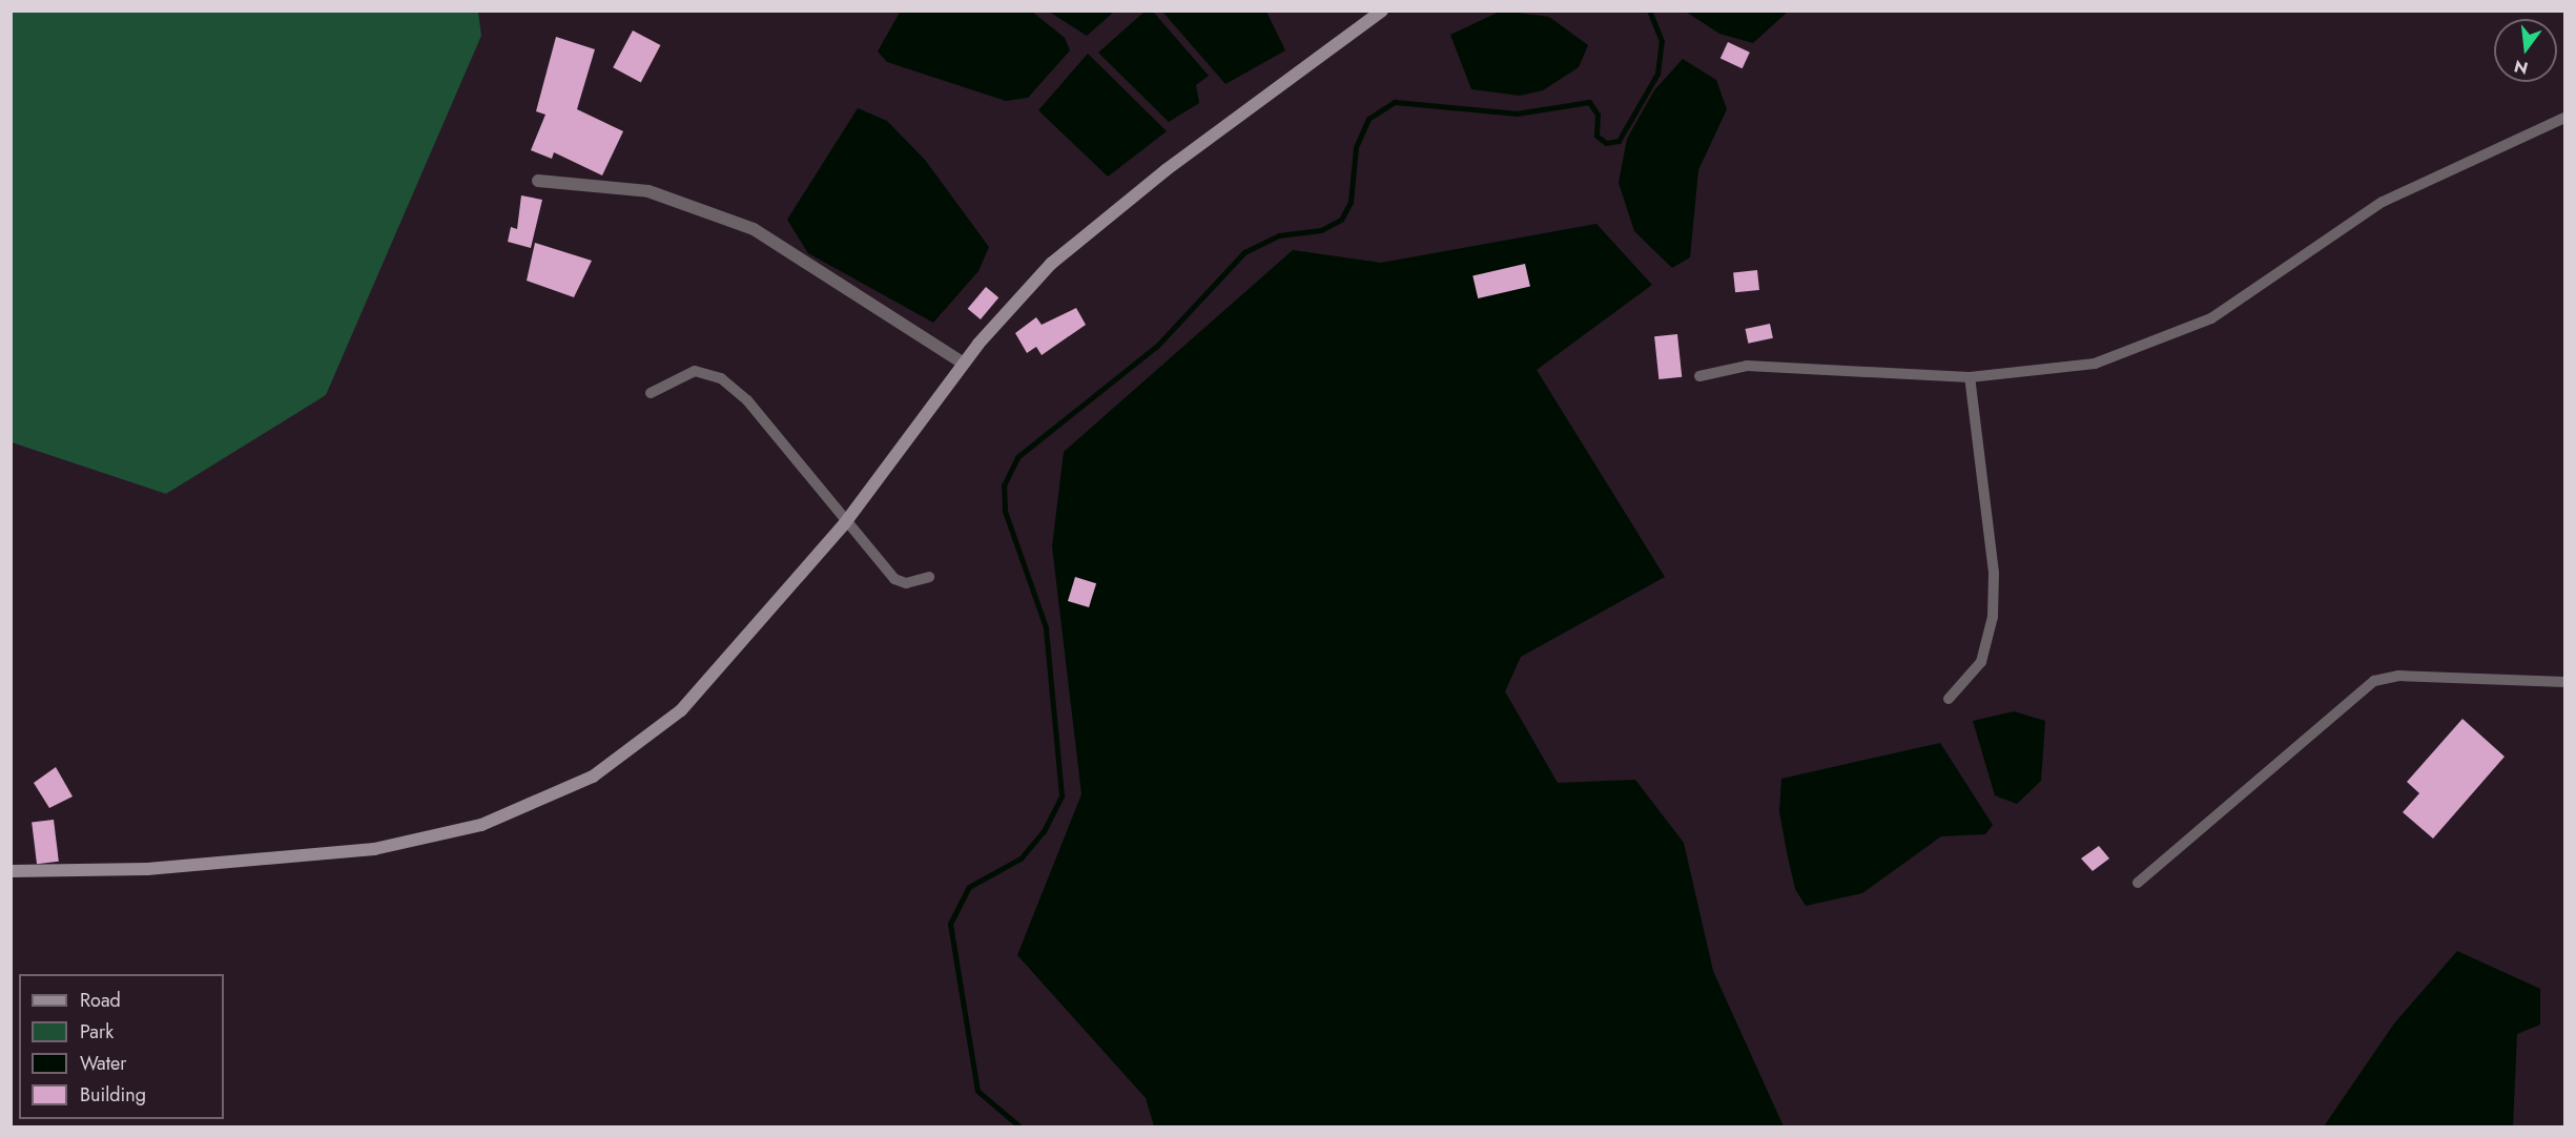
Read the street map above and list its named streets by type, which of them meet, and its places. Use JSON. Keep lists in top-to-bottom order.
{
  "legend": [
    "Road",
    "Park",
    "Water",
    "Building"
  ],
  "north": "bottom"
}
